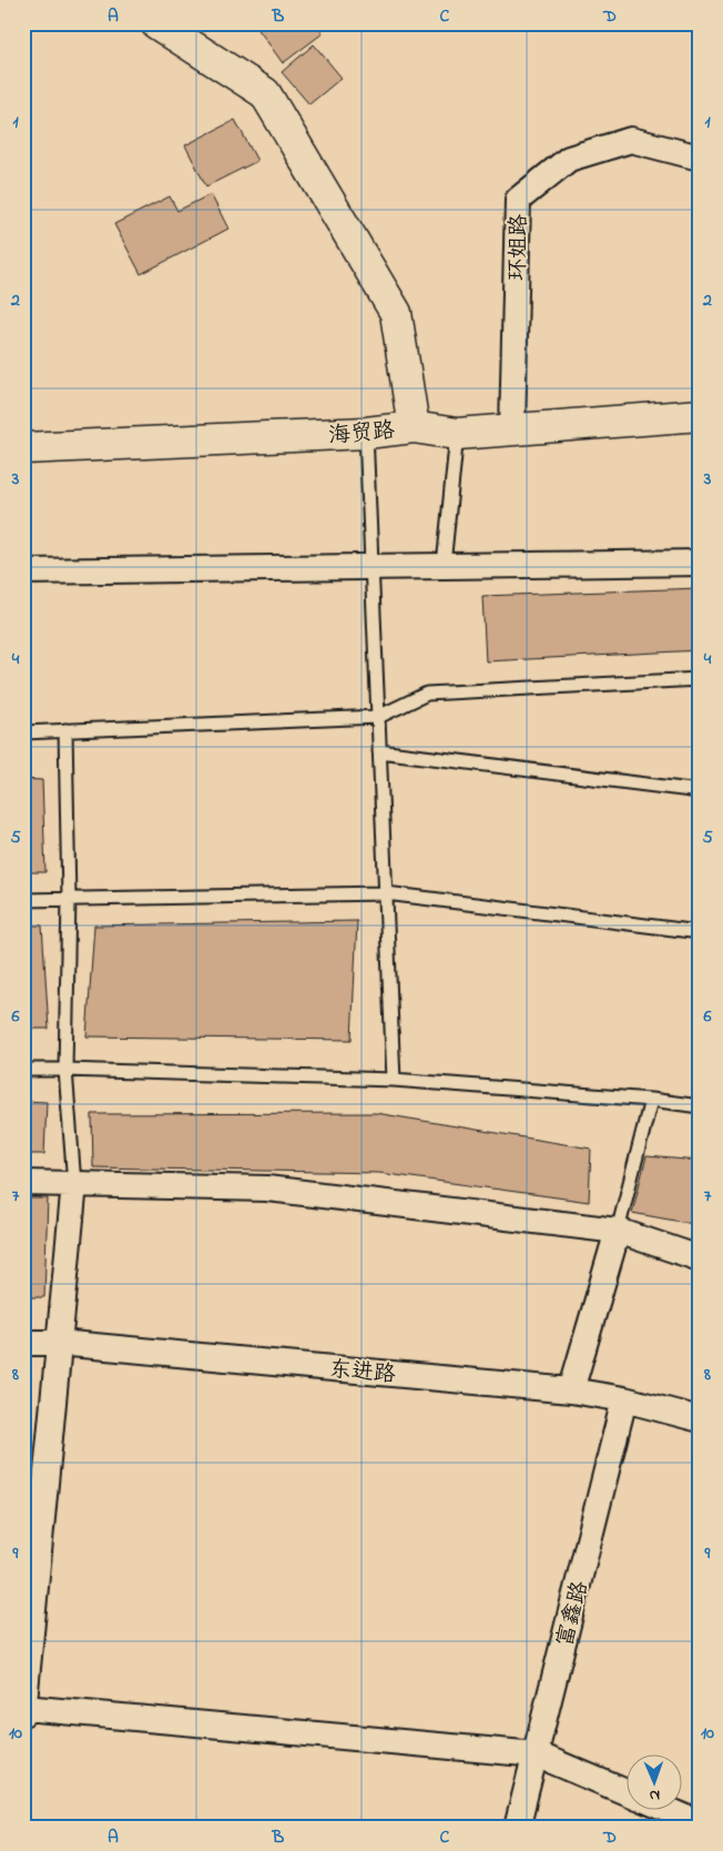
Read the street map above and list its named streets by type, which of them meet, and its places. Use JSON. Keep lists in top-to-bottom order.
{
  "streets": {
    "street": [
      "环姐路",
      "海贸路",
      "东进路",
      "富鑫路"
    ]
  },
  "crossings": [
    ["环姐路", "海贸路"],
    ["东进路", "富鑫路"]
  ],
  "north": "bottom",
  "grid": {
    "columns": [
      "A",
      "B",
      "C",
      "D"
    ],
    "rows": [
      "1",
      "2",
      "3",
      "4",
      "5",
      "6",
      "7",
      "8",
      "9",
      "10"
    ]
  }
}
